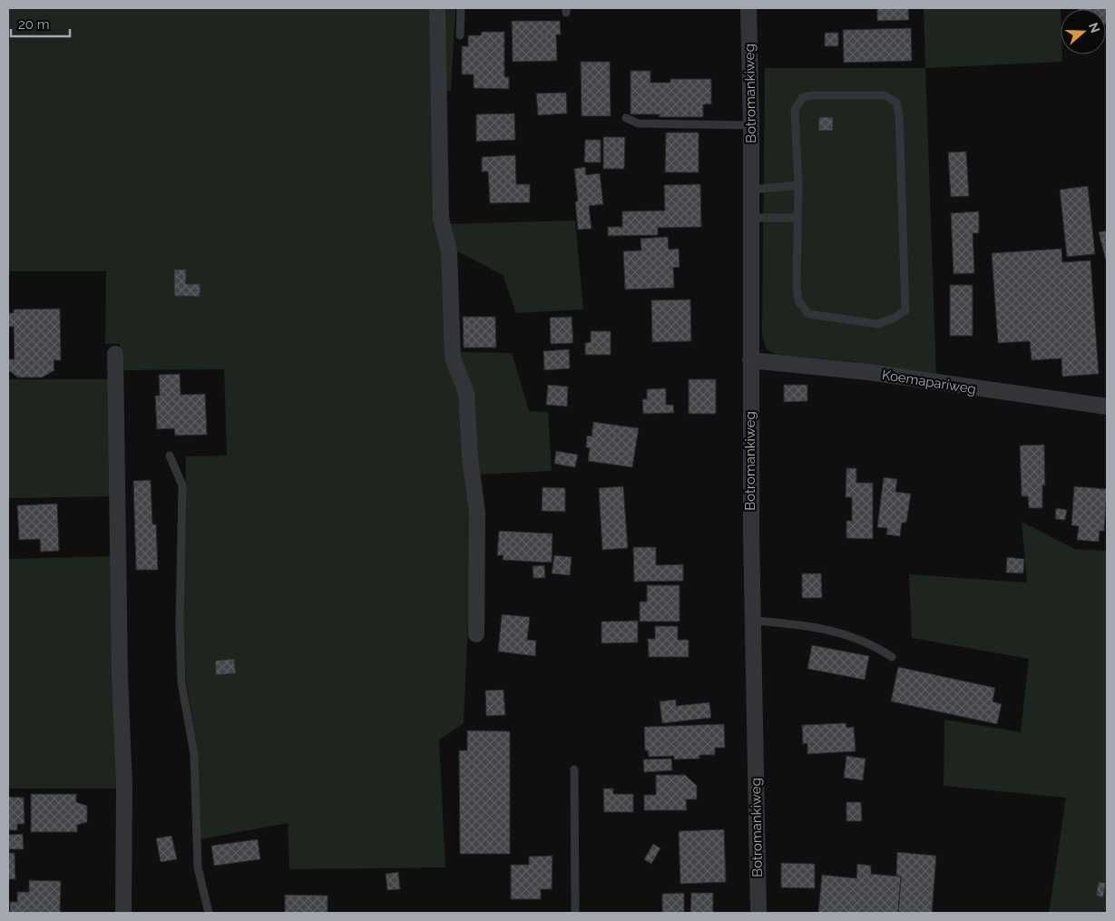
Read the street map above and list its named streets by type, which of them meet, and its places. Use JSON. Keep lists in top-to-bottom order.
{
  "streets": {
    "street": ["Botromankiweg", "Koemapariweg"]
  },
  "crossings": [
    ["Botromankiweg", "Koemapariweg"]
  ],
  "scale_bar": "20 m",
  "north": "right"
}
